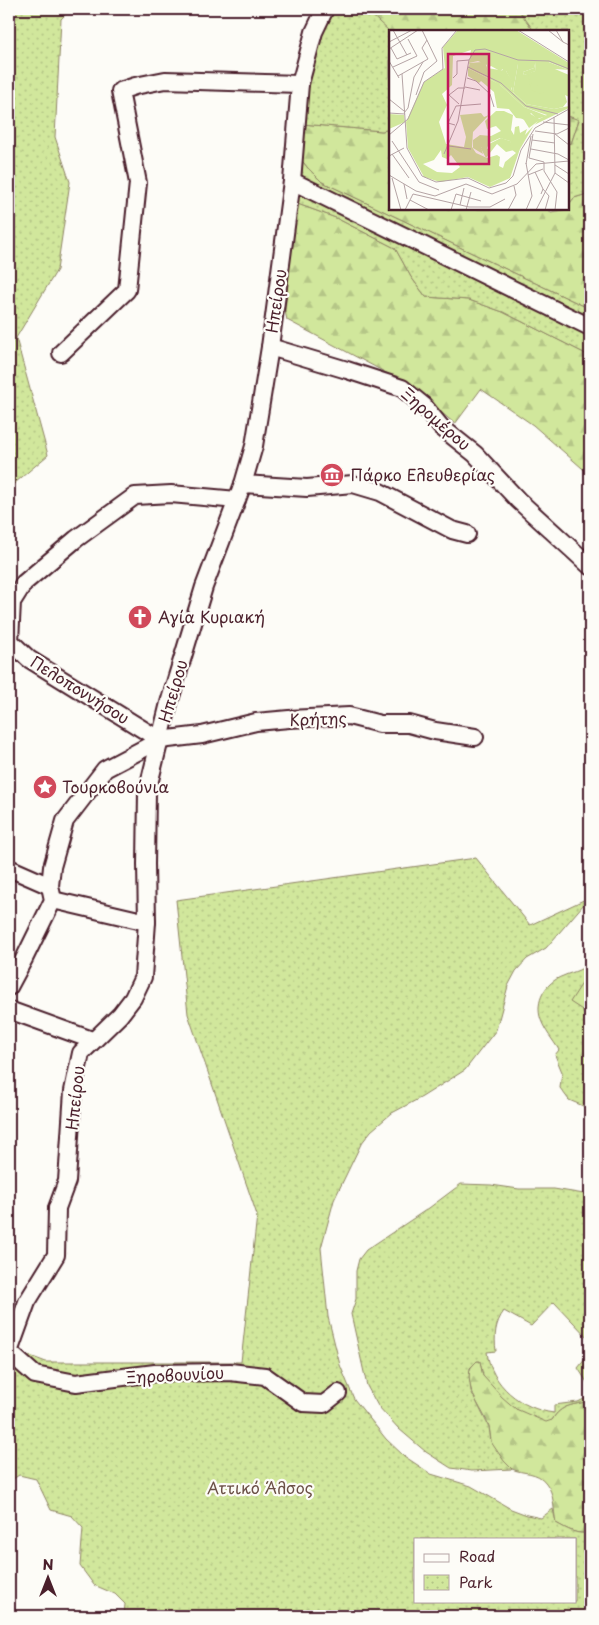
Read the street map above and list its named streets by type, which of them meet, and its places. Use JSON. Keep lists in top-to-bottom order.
{
  "streets": {
    "street": [
      "Ηπείρου",
      "Ξηρομέρου",
      "Πελοποννήσου",
      "Κρήτης",
      "Ξηροβουνίου"
    ]
  },
  "crossings": [
    ["Ηπείρου", "Ξηρομέρου"],
    ["Ηπείρου", "Πελοποννήσου"],
    ["Ηπείρου", "Κρήτης"],
    ["Ηπείρου", "Ξηροβουνίου"],
    ["Πελοποννήσου", "Κρήτης"]
  ],
  "parks": ["Αττικό Άλσος"],
  "places": {
    "museum": ["Πάρκο Ελευθερίας"],
    "church": ["Αγία Κυριακή"],
    "place": ["Τουρκοβούνια"]
  },
  "legend": ["Road", "Park"],
  "north": "top"
}
